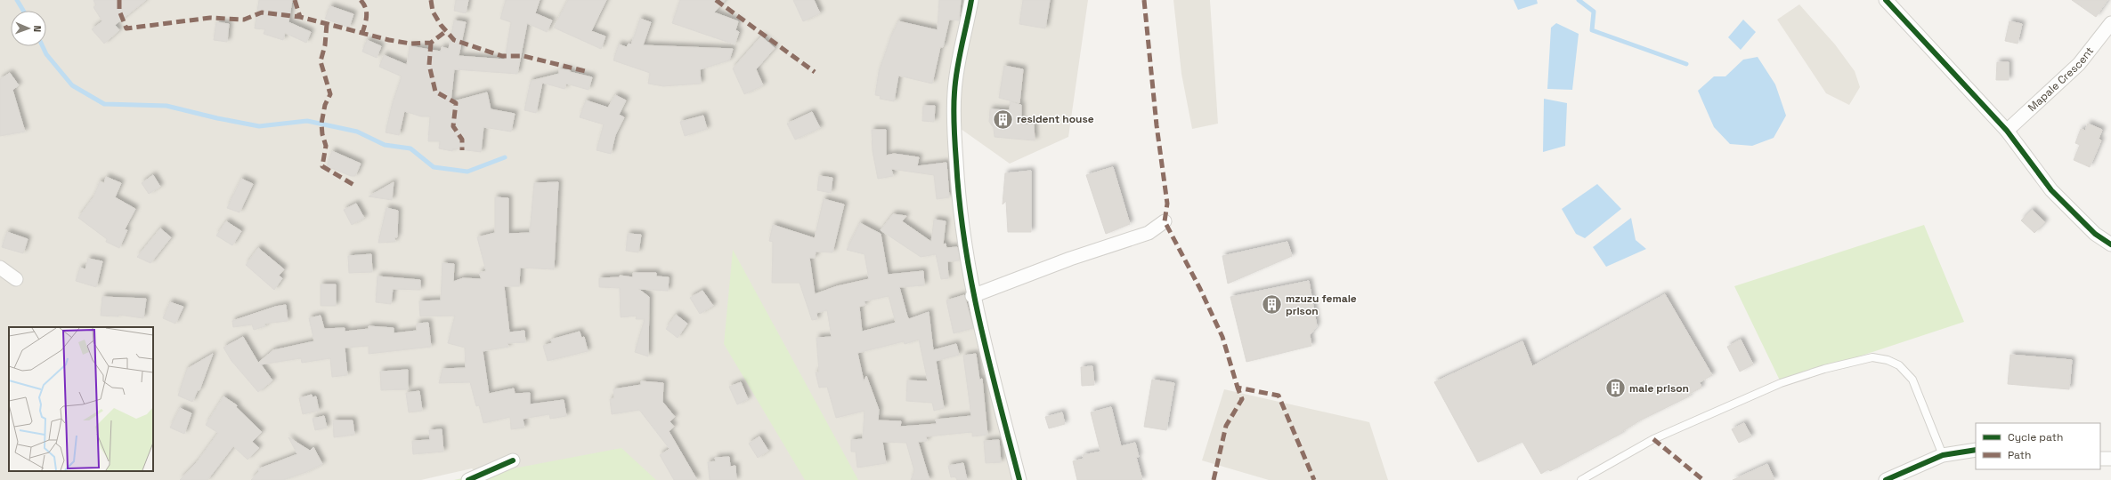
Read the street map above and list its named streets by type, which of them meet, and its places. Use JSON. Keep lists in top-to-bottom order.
{
  "streets": {
    "street": ["Mapale Crescent"]
  },
  "places": {
    "building": ["resident house", "mzuzu female prison", "male prison"]
  },
  "legend": ["Cycle path", "Path"],
  "north": "right"
}
